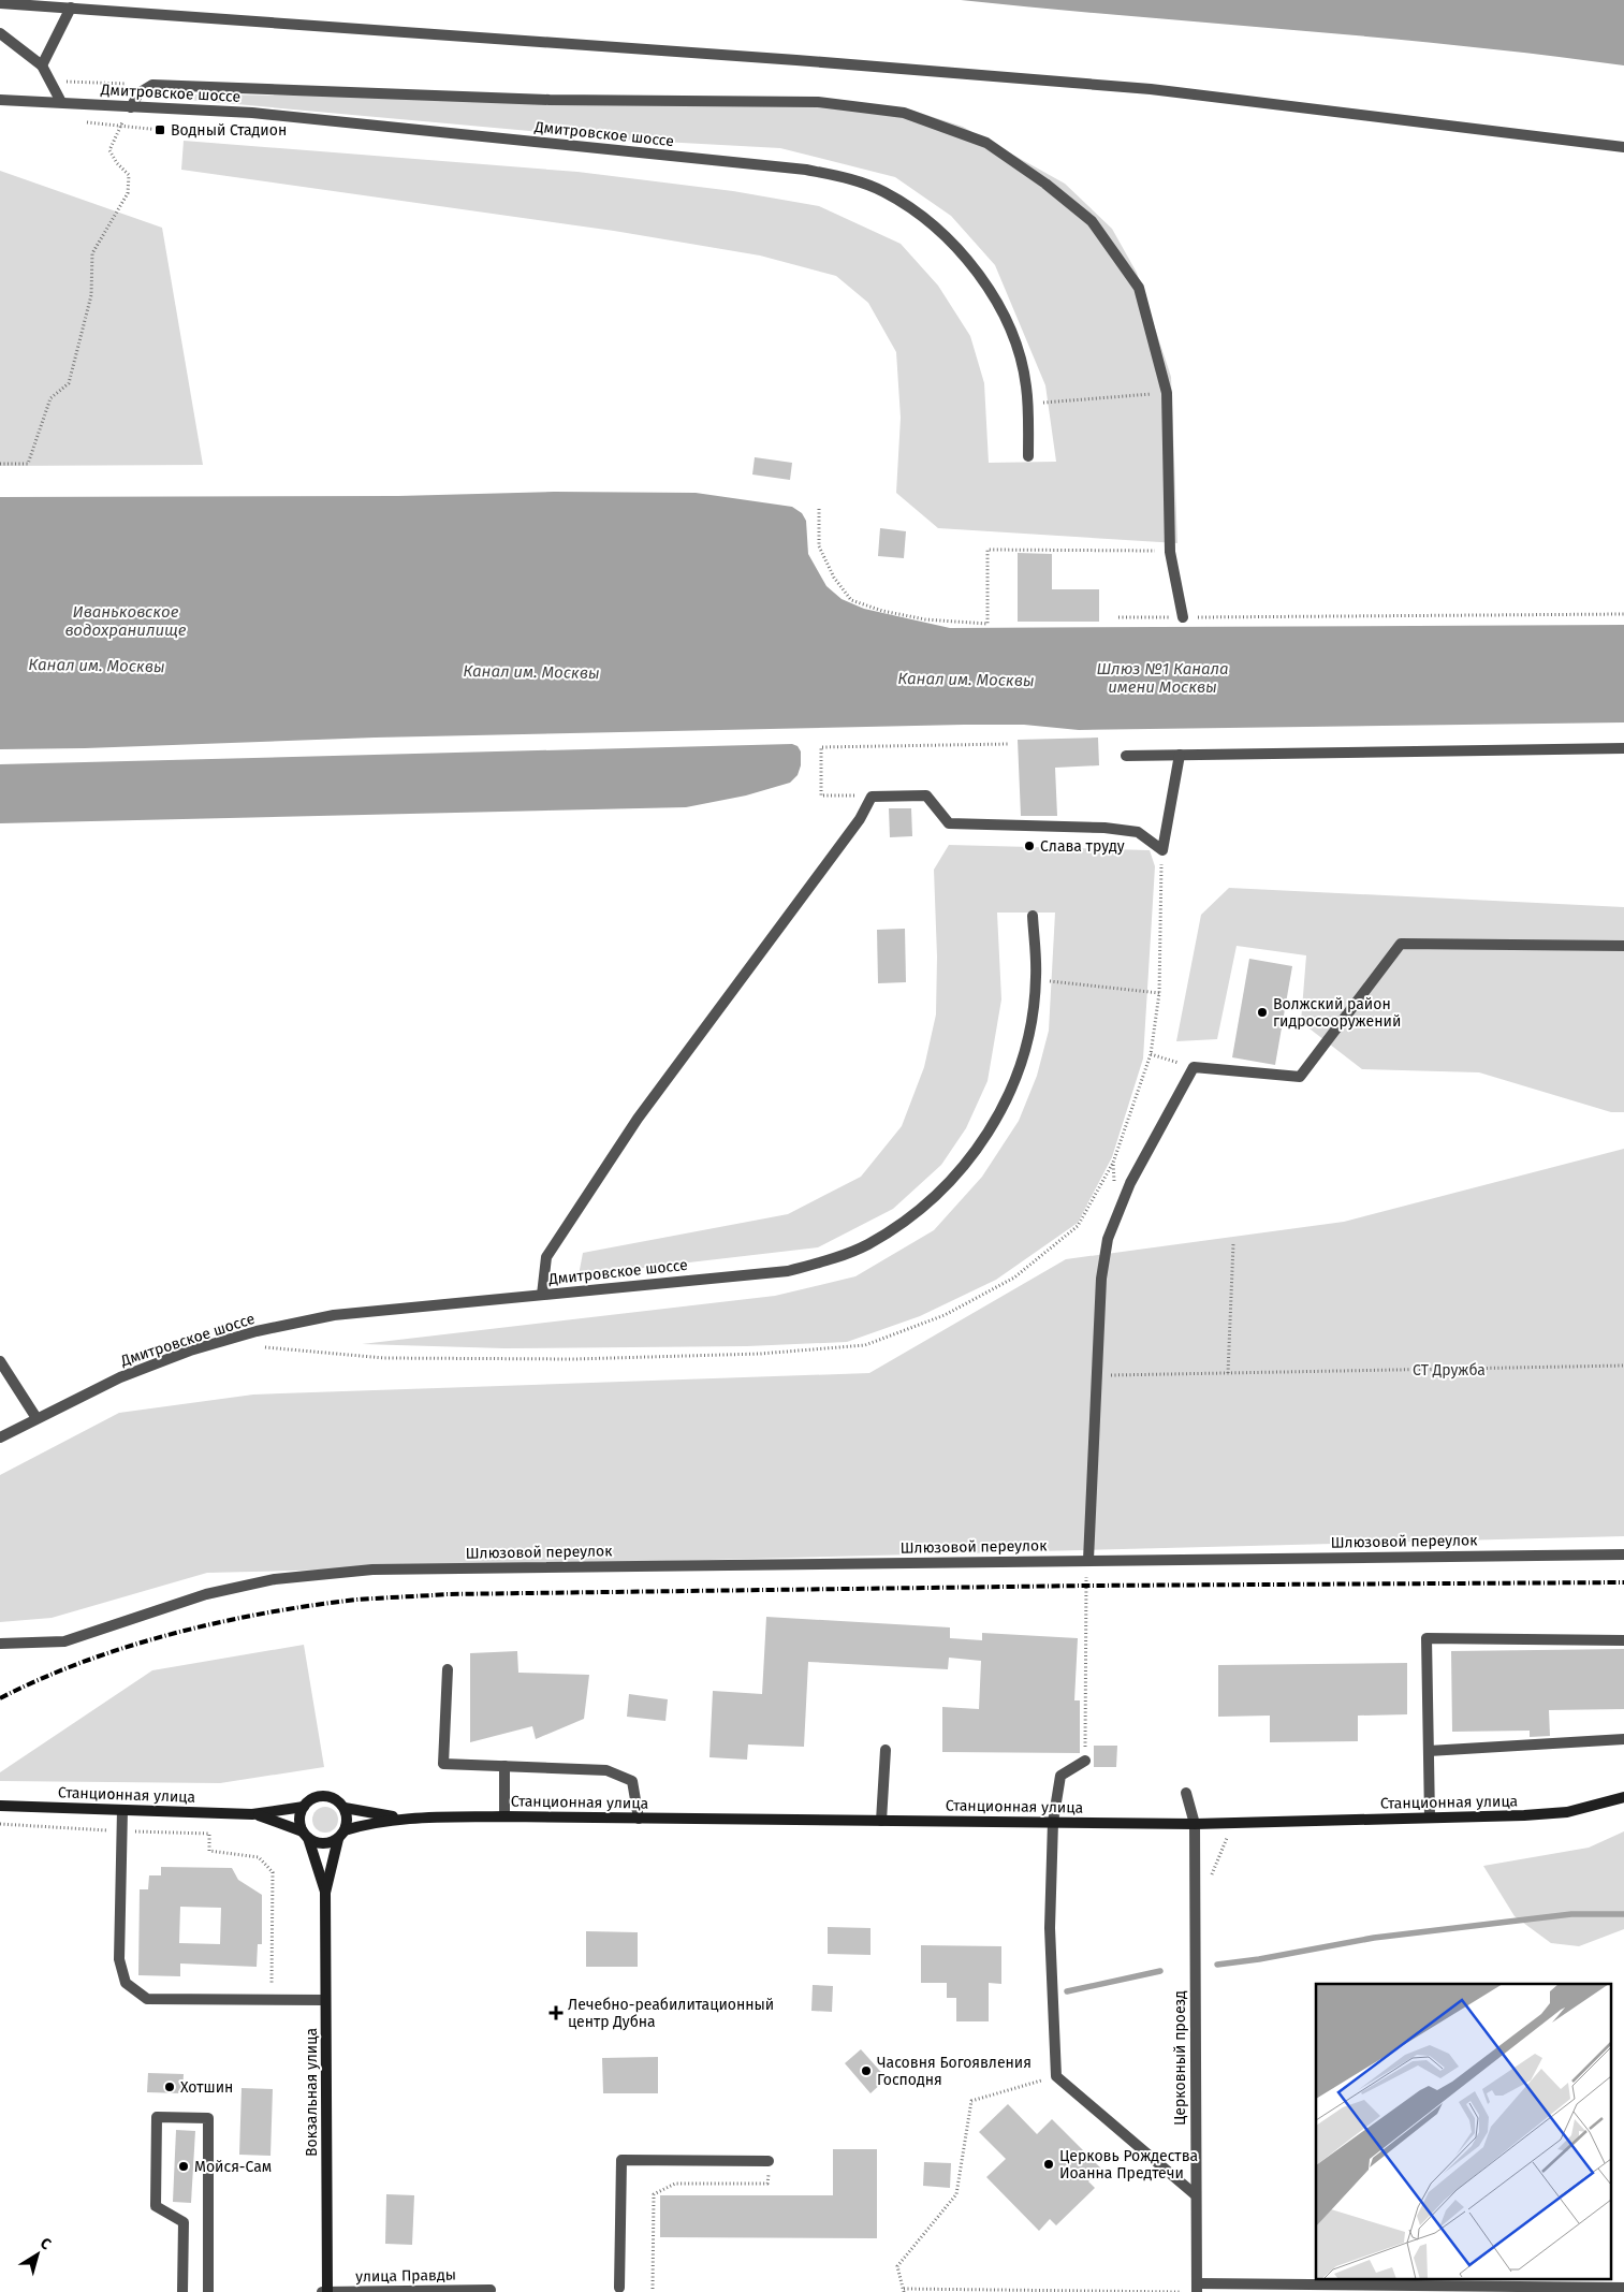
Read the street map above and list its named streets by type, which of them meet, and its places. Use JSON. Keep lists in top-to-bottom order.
{
  "streets": {
    "main road": ["Станционная улица", "Вокзальная улица"],
    "street": [
      "Дмитровское шоссе",
      "Шлюзовой переулок",
      "Церковный проезд",
      "улица Правды"
    ]
  },
  "crossings": [
    ["Станционная улица", "Церковный проезд"],
    ["Станционная улица", "Вокзальная улица"],
    ["Вокзальная улица", "улица Правды"]
  ],
  "water": ["Иваньковское водохранилище", "Канал им. Москвы", "Шлюз №1 Канала имени Москвы"],
  "parks": ["СТ Дружба"],
  "places": {
    "transit": ["Водный Стадион"],
    "other": [
      "Слава труду",
      "Волжский район гидросооружений",
      "Часовня Богоявления Господня",
      "Хотшин",
      "Церковь Рождества Иоанна Предтечи",
      "Мойся-Сам"
    ],
    "health": ["Лечебно-реабилитационный центр Дубна"]
  },
  "north": "top right"
}
